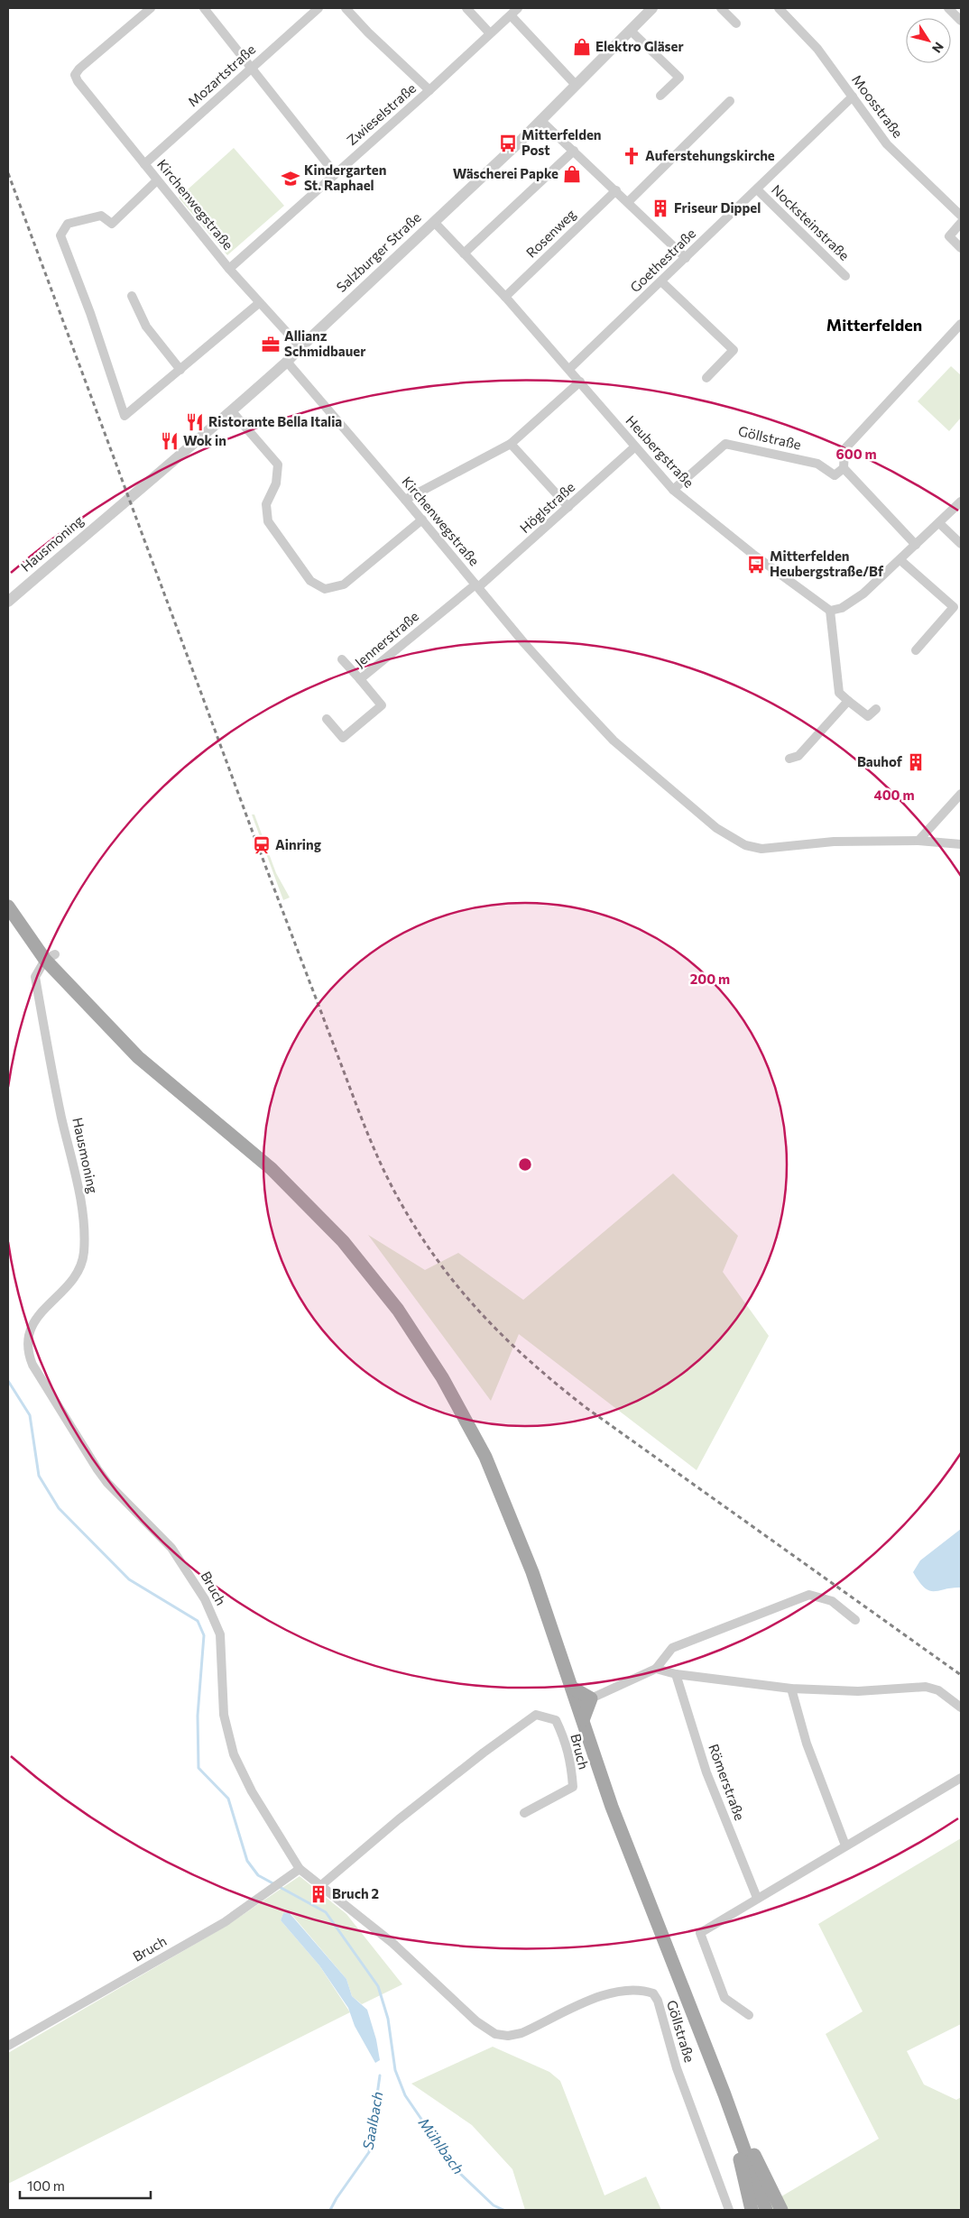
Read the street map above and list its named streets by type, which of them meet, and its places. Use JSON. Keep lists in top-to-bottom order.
{
  "streets": {
    "street": [
      "Mozartstraße",
      "Moosstraße",
      "Zwieselstraße",
      "Kirchenwegstraße",
      "Nocksteinstraße",
      "Rosenweg",
      "Salzburger Straße",
      "Goethestraße",
      "Göllstraße",
      "Heubergstraße",
      "Höglstraße",
      "Hausmoning",
      "Jennerstraße",
      "Bruch",
      "Römerstraße"
    ]
  },
  "crossings": [
    ["Mozartstraße", "Kirchenwegstraße"],
    ["Moosstraße", "Goethestraße"],
    ["Zwieselstraße", "Kirchenwegstraße"],
    ["Kirchenwegstraße", "Salzburger Straße"],
    ["Kirchenwegstraße", "Höglstraße"],
    ["Kirchenwegstraße", "Jennerstraße"],
    ["Nocksteinstraße", "Goethestraße"],
    ["Rosenweg", "Heubergstraße"],
    ["Salzburger Straße", "Heubergstraße"],
    ["Salzburger Straße", "Hausmoning"],
    ["Goethestraße", "Heubergstraße"],
    ["Göllstraße", "Heubergstraße"],
    ["Göllstraße", "Bruch"],
    ["Heubergstraße", "Höglstraße"],
    ["Höglstraße", "Jennerstraße"],
    ["Hausmoning", "Bruch"]
  ],
  "districts": ["Mitterfelden"],
  "water": ["Saalbach", "Mühlbach"],
  "places": {
    "shop": ["Elektro Gläser", "Wäscherei Papke"],
    "bus stop": ["Mitterfelden Post", "Mitterfelden Heubergstraße/Bf"],
    "church": ["Auferstehungskirche"],
    "school or university": ["Kindergarten St. Raphael"],
    "building": ["Friseur Dippel", "Bauhof", "Bruch 2"],
    "office": ["Allianz Schmidbauer"],
    "restaurant": ["Ristorante Bella Italia", "Wok in"],
    "station": ["Ainring"]
  },
  "scale_bar": "100 m",
  "north": "bottom right",
  "rings": ["600 m", "400 m", "200 m"]
}
